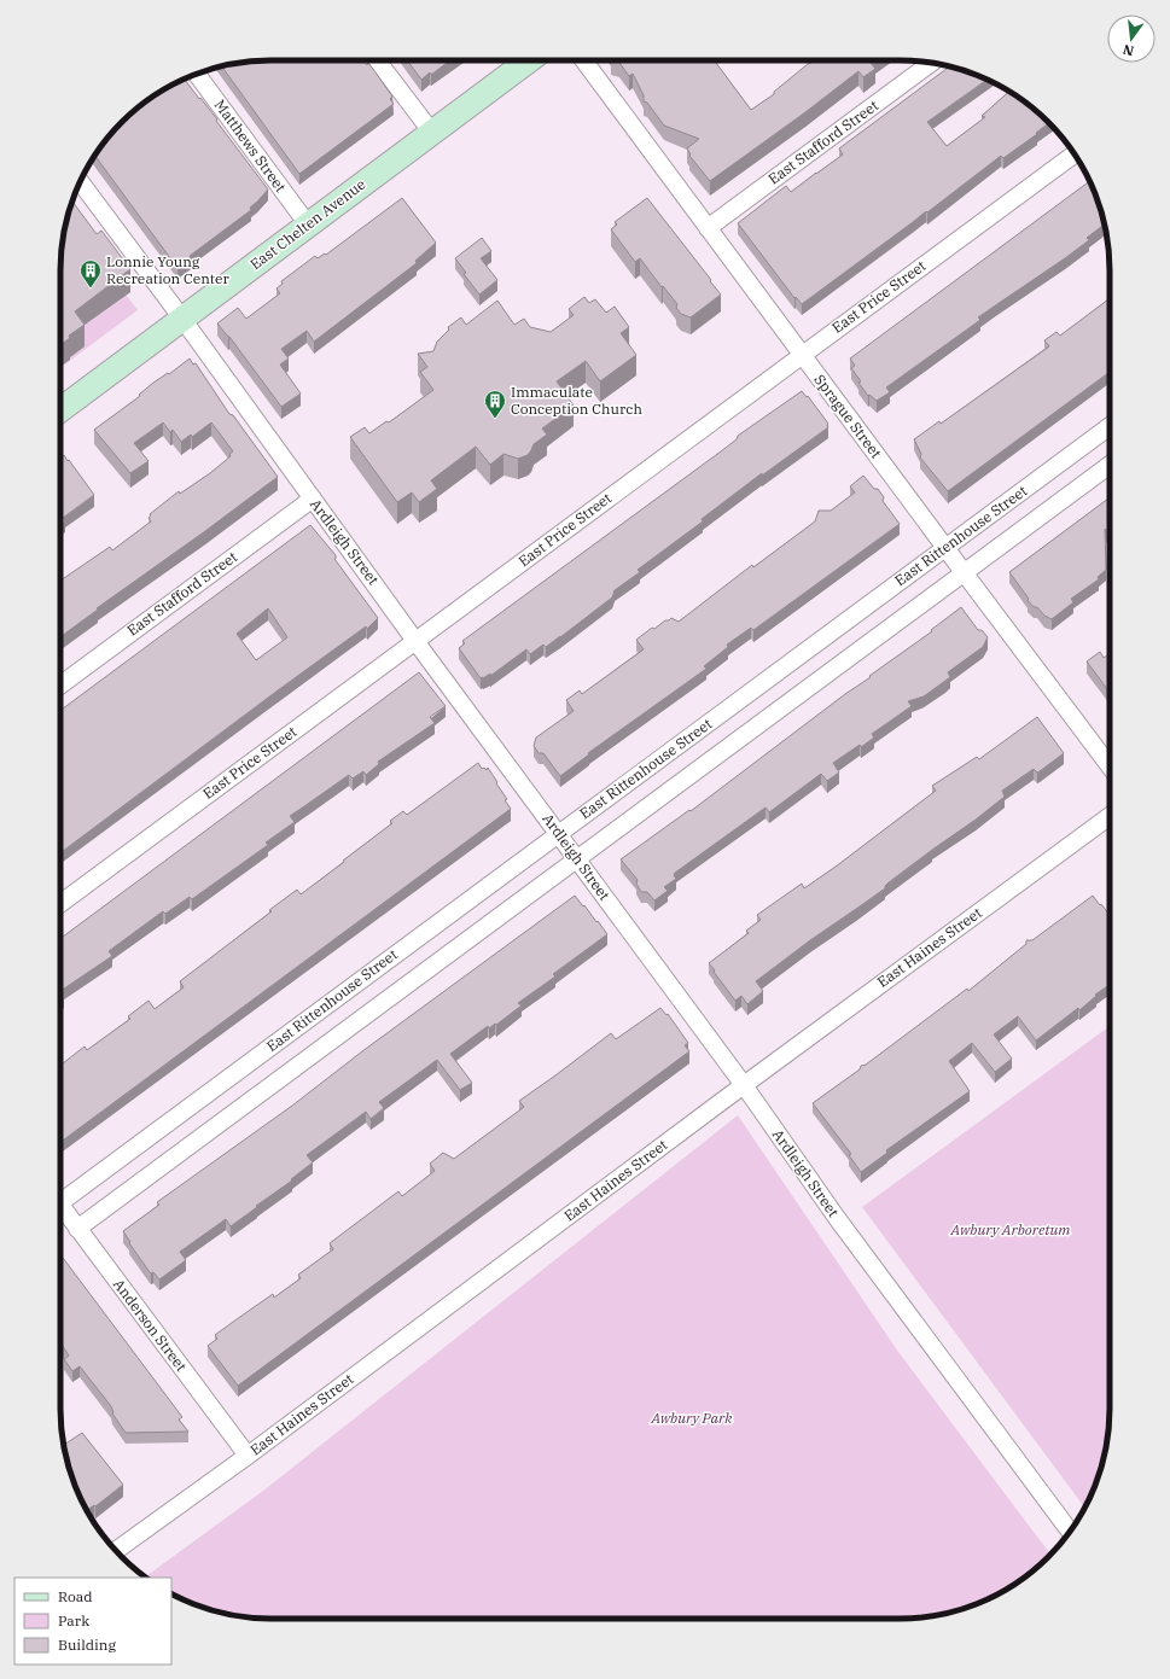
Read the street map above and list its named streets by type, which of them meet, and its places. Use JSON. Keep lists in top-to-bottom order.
{
  "streets": {
    "street": [
      "East Stafford Street",
      "Matthews Street",
      "East Chelten Avenue",
      "East Price Street",
      "Sprague Street",
      "East Rittenhouse Street",
      "Ardleigh Street",
      "East Haines Street",
      "Anderson Street"
    ]
  },
  "crossings": [
    ["East Stafford Street", "Sprague Street"],
    ["East Stafford Street", "Ardleigh Street"],
    ["Matthews Street", "East Chelten Avenue"],
    ["East Chelten Avenue", "Ardleigh Street"],
    ["East Price Street", "Sprague Street"],
    ["East Price Street", "Ardleigh Street"],
    ["Sprague Street", "East Rittenhouse Street"],
    ["East Rittenhouse Street", "Ardleigh Street"],
    ["East Rittenhouse Street", "Anderson Street"],
    ["Ardleigh Street", "East Haines Street"],
    ["East Haines Street", "Anderson Street"]
  ],
  "parks": ["Awbury Arboretum", "Awbury Park"],
  "places": {
    "building": ["Lonnie Young Recreation Center", "Immaculate Conception Church"]
  },
  "legend": ["Road", "Park", "Building"],
  "north": "bottom"
}
